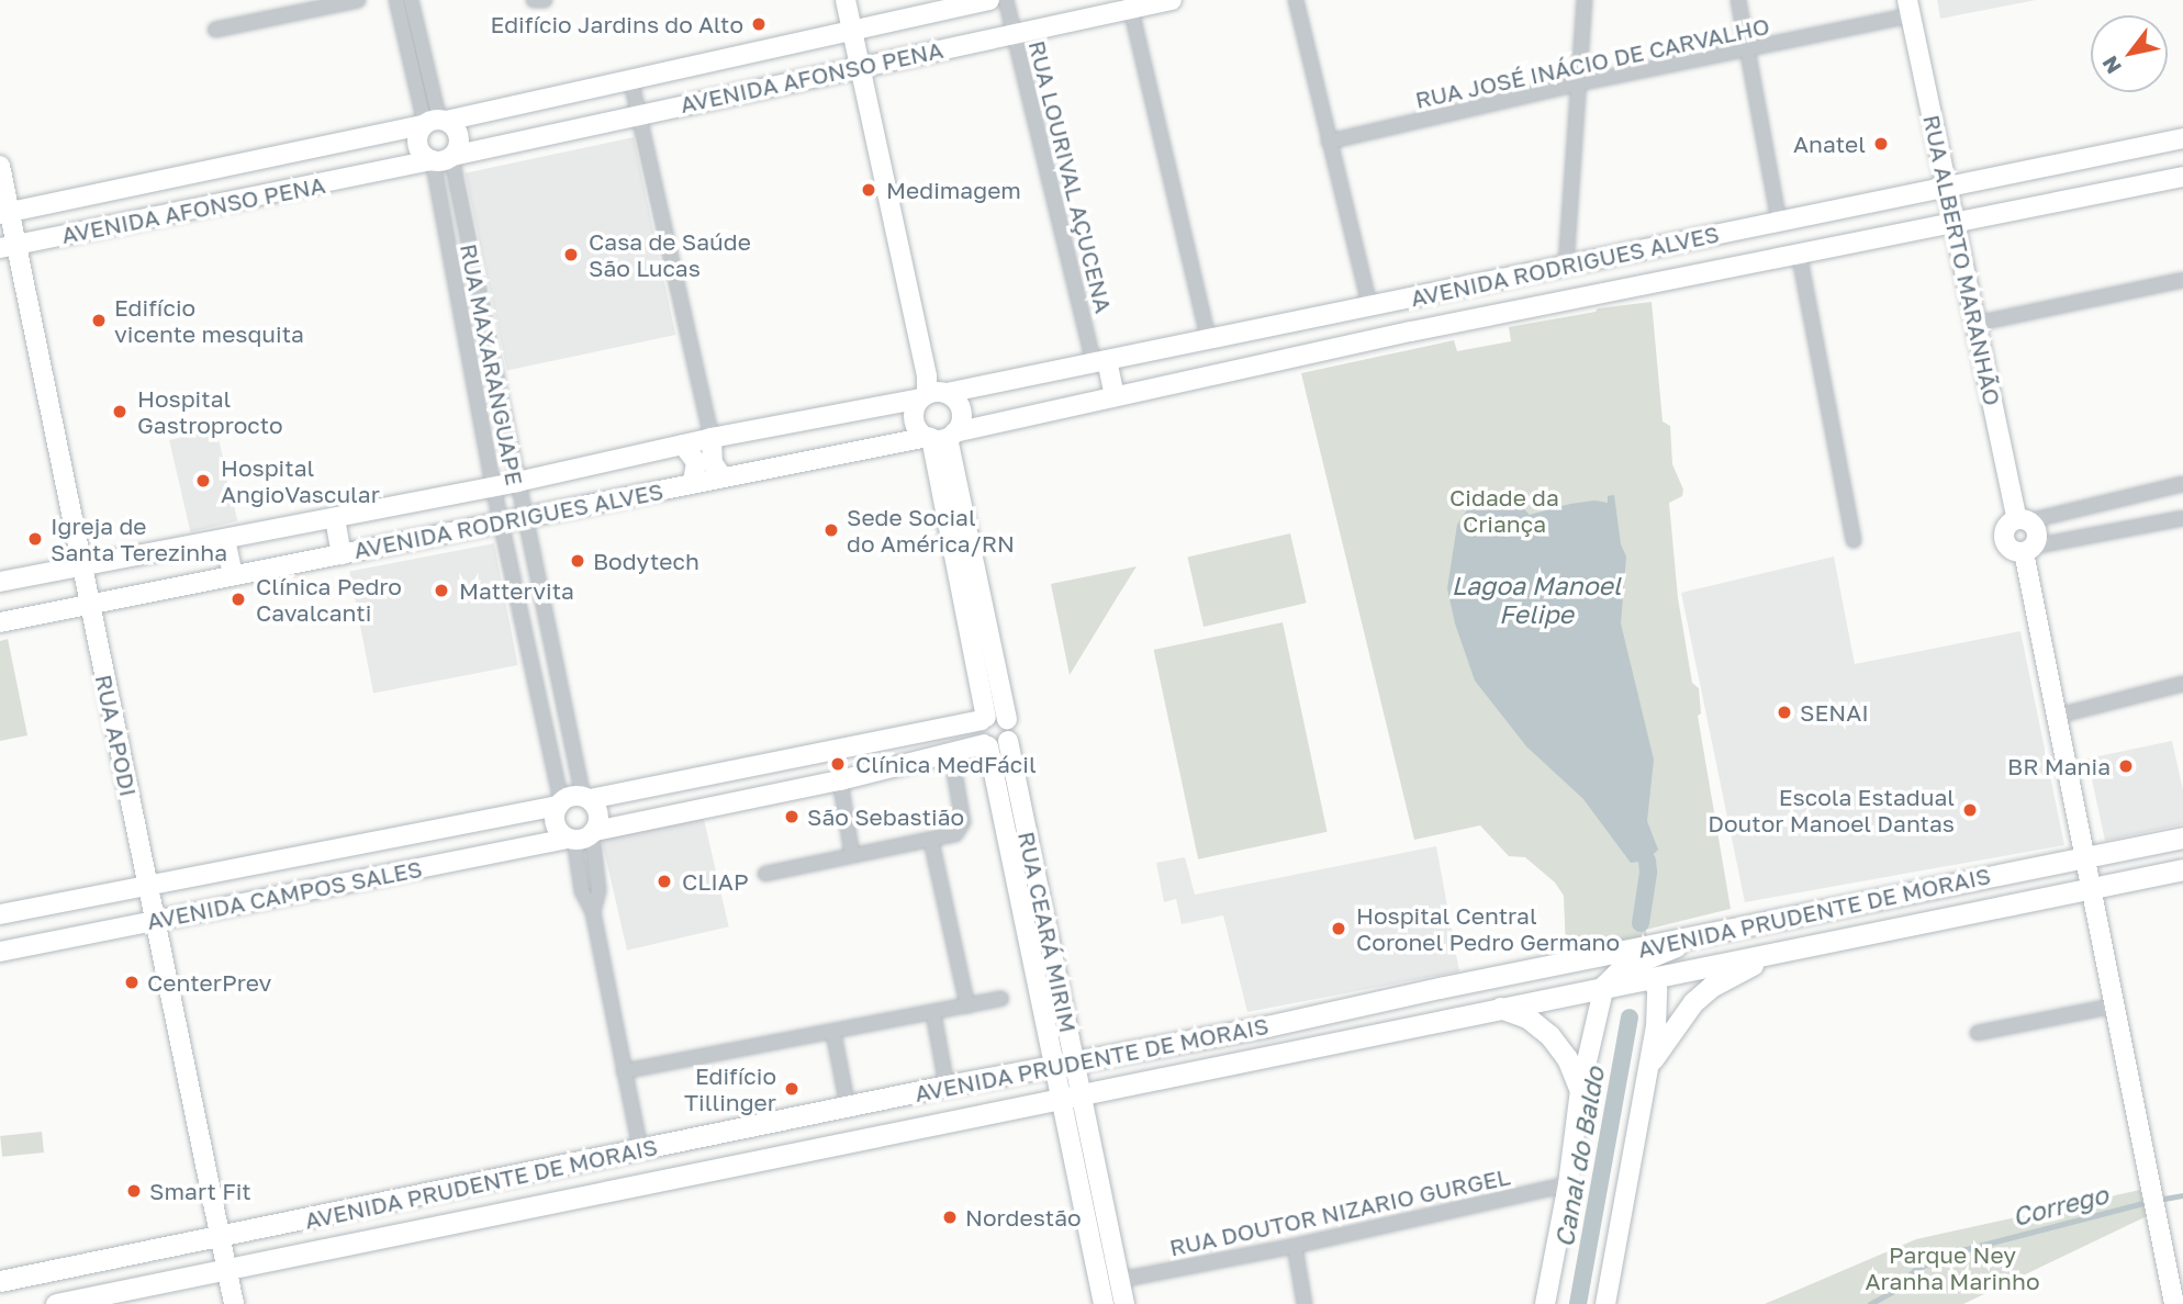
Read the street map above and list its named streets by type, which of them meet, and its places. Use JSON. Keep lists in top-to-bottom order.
{
  "streets": {
    "main road": [
      "AVENIDA AFONSO PENA",
      "RUA ALBERTO MARANHÃO",
      "AVENIDA RODRIGUES ALVES",
      "RUA APODI",
      "AVENIDA CAMPOS SALES",
      "AVENIDA PRUDENTE DE MORAIS",
      "RUA CEARÁ MIRIM"
    ],
    "street": [
      "RUA JOSÉ INÁCIO DE CARVALHO",
      "RUA LOURIVAL AÇUCENA",
      "RUA MAXARANGUAPE",
      "RUA DOUTOR NIZARIO GURGEL"
    ]
  },
  "crossings": [
    ["RUA JOSÉ INÁCIO DE CARVALHO", "RUA ALBERTO MARANHÃO"],
    ["AVENIDA AFONSO PENA", "RUA LOURIVAL AÇUCENA"],
    ["AVENIDA AFONSO PENA", "RUA MAXARANGUAPE"],
    ["AVENIDA AFONSO PENA", "RUA APODI"],
    ["RUA LOURIVAL AÇUCENA", "AVENIDA RODRIGUES ALVES"],
    ["RUA ALBERTO MARANHÃO", "AVENIDA RODRIGUES ALVES"],
    ["RUA ALBERTO MARANHÃO", "AVENIDA PRUDENTE DE MORAIS"],
    ["AVENIDA RODRIGUES ALVES", "RUA MAXARANGUAPE"],
    ["AVENIDA RODRIGUES ALVES", "RUA APODI"],
    ["RUA MAXARANGUAPE", "AVENIDA CAMPOS SALES"],
    ["RUA APODI", "AVENIDA CAMPOS SALES"],
    ["RUA APODI", "AVENIDA PRUDENTE DE MORAIS"],
    ["AVENIDA CAMPOS SALES", "RUA CEARÁ MIRIM"],
    ["AVENIDA PRUDENTE DE MORAIS", "RUA CEARÁ MIRIM"],
    ["RUA CEARÁ MIRIM", "RUA DOUTOR NIZARIO GURGEL"]
  ],
  "water": ["Lagoa Manoel Felipe", "Canal do Baldo", "Corrego"],
  "parks": ["Cidade da Criança", "Parque Ney Aranha Marinho"],
  "places": [
    "Edifício Jardins do Alto",
    "Anatel",
    "Medimagem",
    "Casa de Saúde São Lucas",
    "Edifício vicente mesquita",
    "Hospital Gastroprocto",
    "Hospital AngioVascular",
    "Sede Social do América/RN",
    "Igreja de Santa Terezinha",
    "Bodytech",
    "Mattervita",
    "Clínica Pedro Cavalcanti",
    "SENAI",
    "Clínica MedFácil",
    "BR Mania",
    "Escola Estadual Doutor Manoel Dantas",
    "São Sebastião",
    "CLIAP",
    "Hospital Central Coronel Pedro Germano",
    "CenterPrev",
    "Edifício Tillinger",
    "Smart Fit",
    "Nordestão"
  ],
  "north": "bottom left"
}
